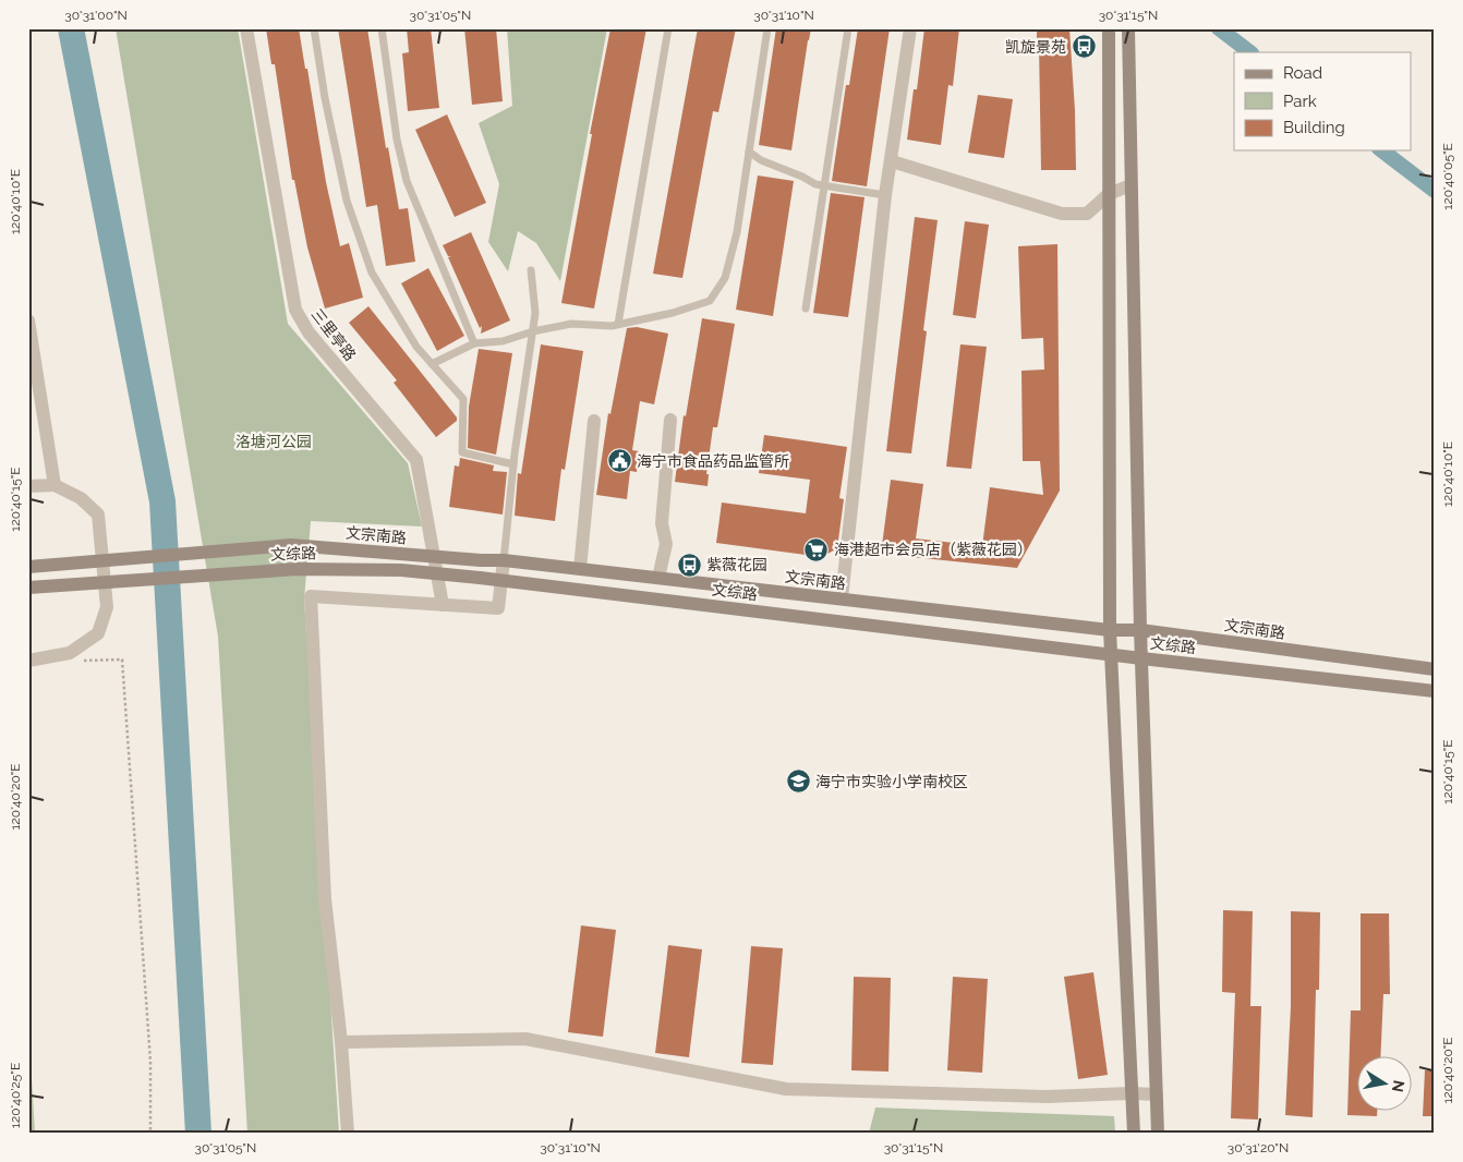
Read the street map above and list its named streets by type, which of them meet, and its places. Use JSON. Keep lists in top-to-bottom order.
{
  "streets": {
    "main road": ["文宗南路", "文综路"],
    "street": ["三里亭路"]
  },
  "parks": ["洛塘河公园"],
  "places": {
    "bus stop": ["凯旋景苑", "紫薇花园"],
    "public building": ["海宁市食品药品监管所"],
    "supermarket": ["海港超市会员店（紫薇花园）"],
    "school or university": ["海宁市实验小学南校区"]
  },
  "legend": ["Road", "Park", "Building"],
  "north": "right",
  "coordinates": [
    "30°31'00\"N",
    "30°31'05\"N",
    "30°31'10\"N",
    "30°31'15\"N",
    "120°40'05\"E",
    "120°40'10\"E",
    "120°40'15\"E",
    "120°40'20\"E",
    "120°40'25\"E",
    "30°31'20\"N"
  ]
}
